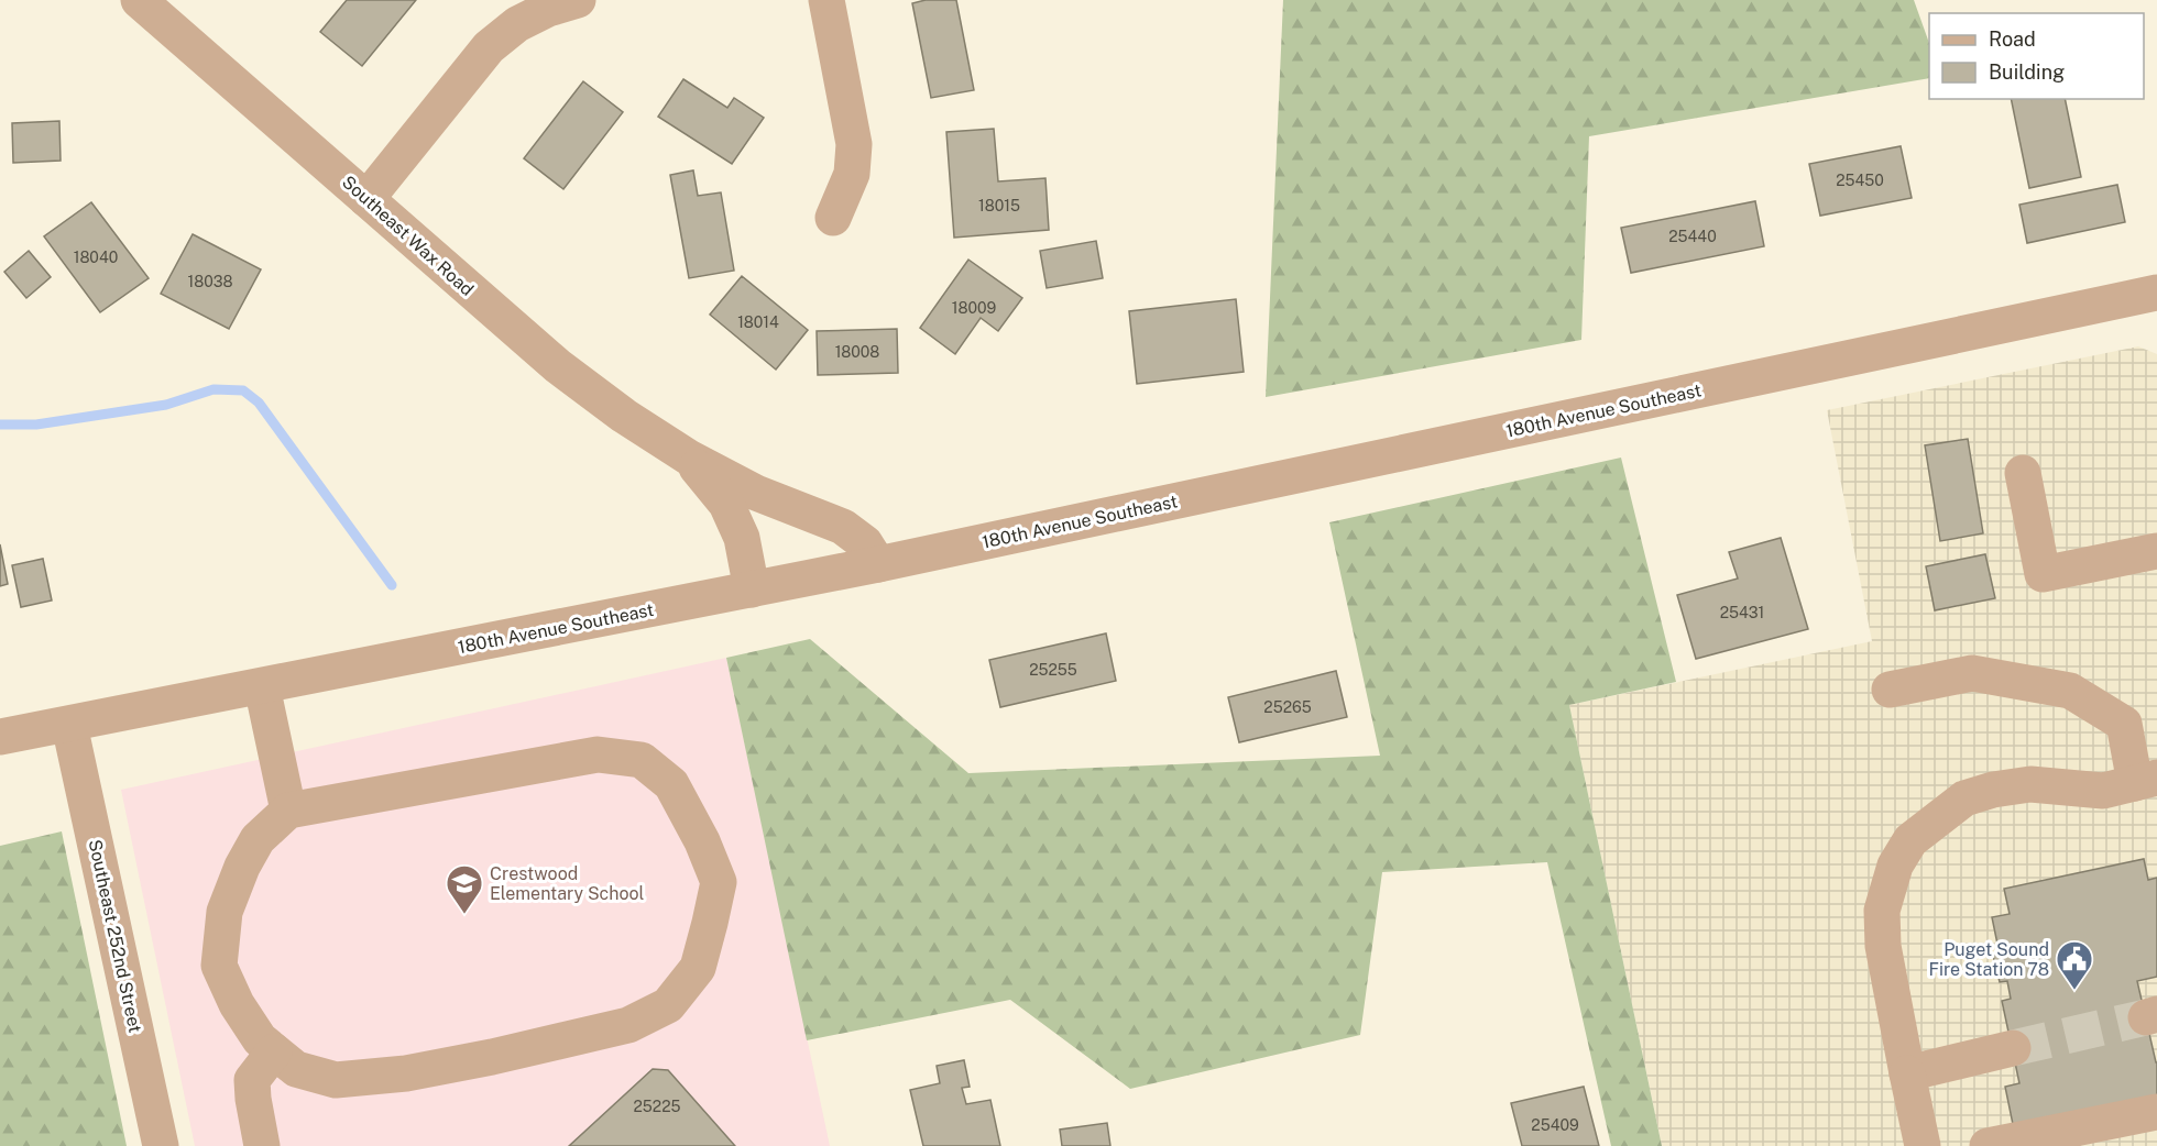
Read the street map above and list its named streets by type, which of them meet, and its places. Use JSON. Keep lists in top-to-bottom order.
{
  "streets": {
    "street": ["Southeast Wax Road", "180th Avenue Southeast", "Southeast 252nd Street"]
  },
  "crossings": [
    ["Southeast Wax Road", "180th Avenue Southeast"],
    ["180th Avenue Southeast", "Southeast 252nd Street"]
  ],
  "places": {
    "school or university": ["Crestwood Elementary School"],
    "public building": ["Puget Sound Fire Station 78"]
  },
  "house_numbers": [
    "25450",
    "18015",
    "25440",
    "18040",
    "18038",
    "18009",
    "18014",
    "18008",
    "25431",
    "25255",
    "25265",
    "25225",
    "25409"
  ],
  "legend": ["Road", "Building"]
}
